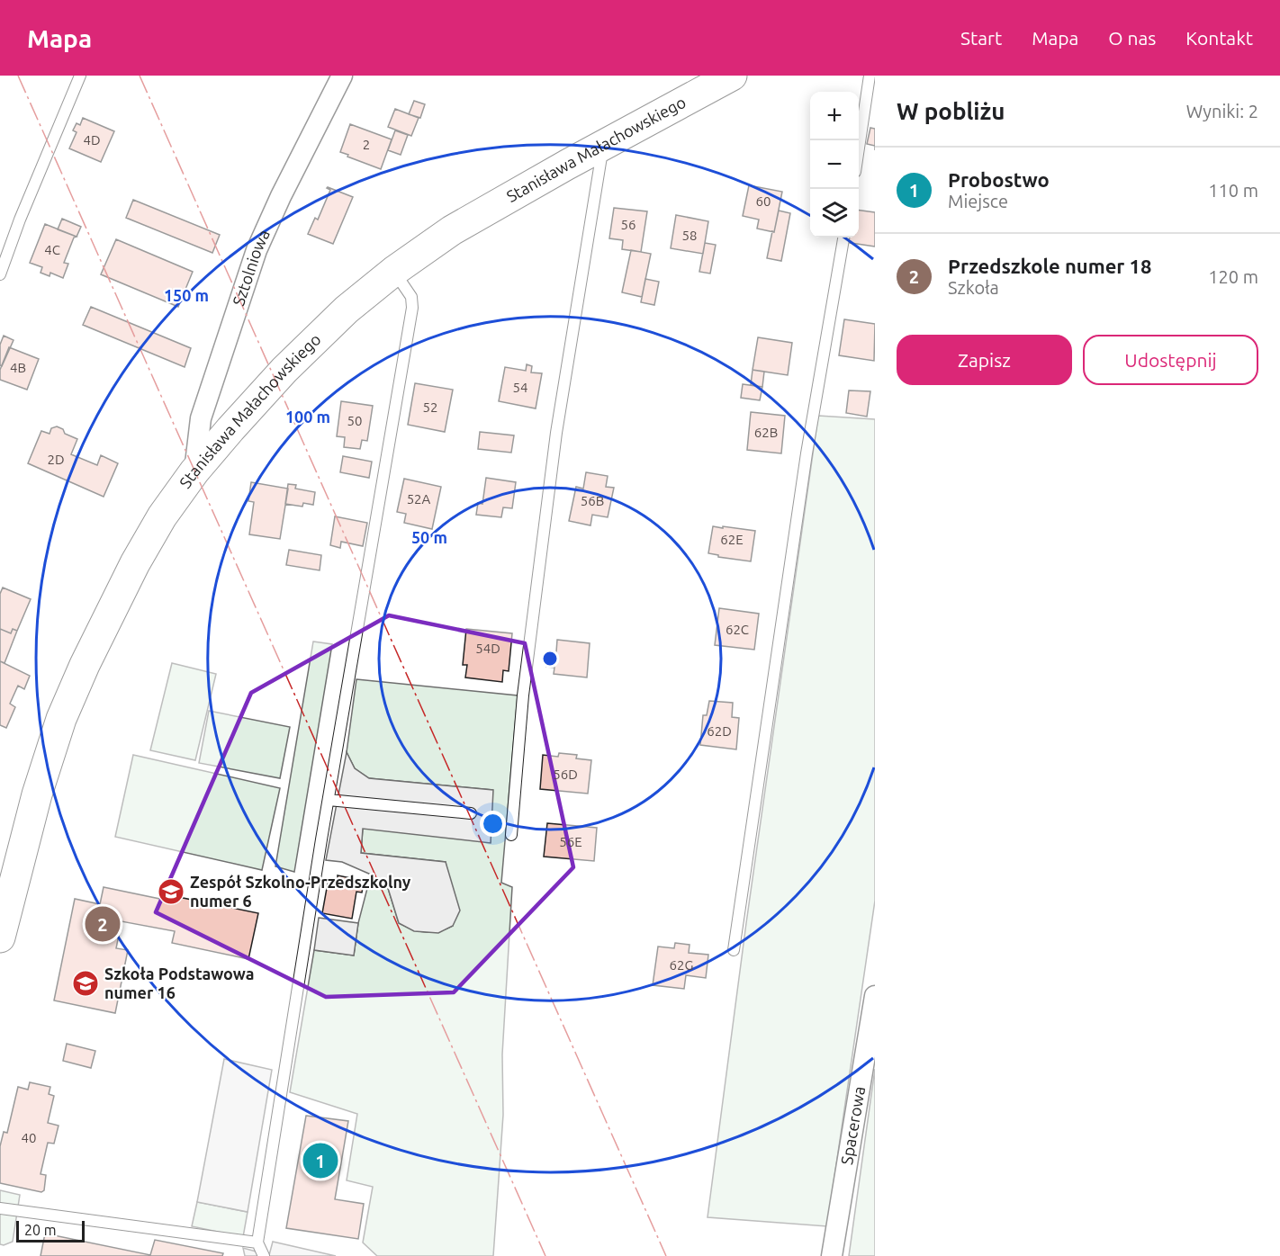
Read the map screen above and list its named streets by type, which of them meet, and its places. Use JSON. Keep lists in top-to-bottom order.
{
  "streets": {
    "street": ["Stanisława Małachowskiego", "Sztolniowa", "Spacerowa"]
  },
  "crossings": [
    ["Stanisława Małachowskiego", "Sztolniowa"]
  ],
  "places": {
    "school or university": ["Zespół Szkolno-Przedszkolny numer 6", "Szkoła Podstawowa numer 16"]
  },
  "house_numbers": [
    "4D",
    "2",
    "60",
    "56",
    "58",
    "4C",
    "4B",
    "54",
    "52",
    "50",
    "62B",
    "2D",
    "52A",
    "56B",
    "62E",
    "62C",
    "54D",
    "62D",
    "56D",
    "56E",
    "62G",
    "40"
  ],
  "scale_bar": "20 m",
  "page": {
    "header": "Mapa",
    "nav": [
      "Start",
      "Mapa",
      "O nas",
      "Kontakt"
    ],
    "heading": ["W pobliżu", "Wyniki: 2"],
    "map_buttons": ["+", "−"],
    "list": [
      {
        "mark": "1",
        "name": "Probostwo",
        "note": "Miejsce",
        "value": "110 m"
      },
      {
        "mark": "2",
        "name": "Przedszkole numer 18",
        "note": "Szkoła",
        "value": "120 m"
      }
    ],
    "buttons": ["Zapisz", "Udostępnij"],
    "pins": ["2", "1"],
    "scale": "20 m"
  },
  "rings": ["150 m", "100 m", "50 m"]
}
